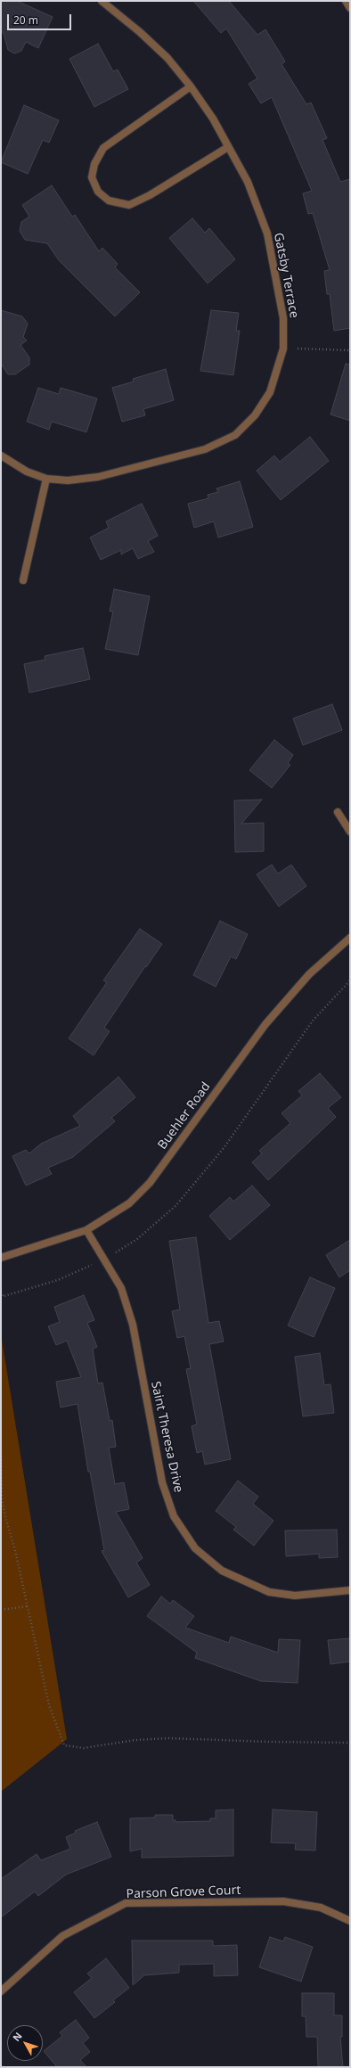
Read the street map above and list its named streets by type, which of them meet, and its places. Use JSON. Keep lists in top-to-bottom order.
{
  "streets": {
    "street": [
      "Gatsby Terrace",
      "Buehler Road",
      "Saint Theresa Drive",
      "Parson Grove Court"
    ]
  },
  "crossings": [
    ["Buehler Road", "Saint Theresa Drive"]
  ],
  "scale_bar": "20 m",
  "north": "top left"
}
